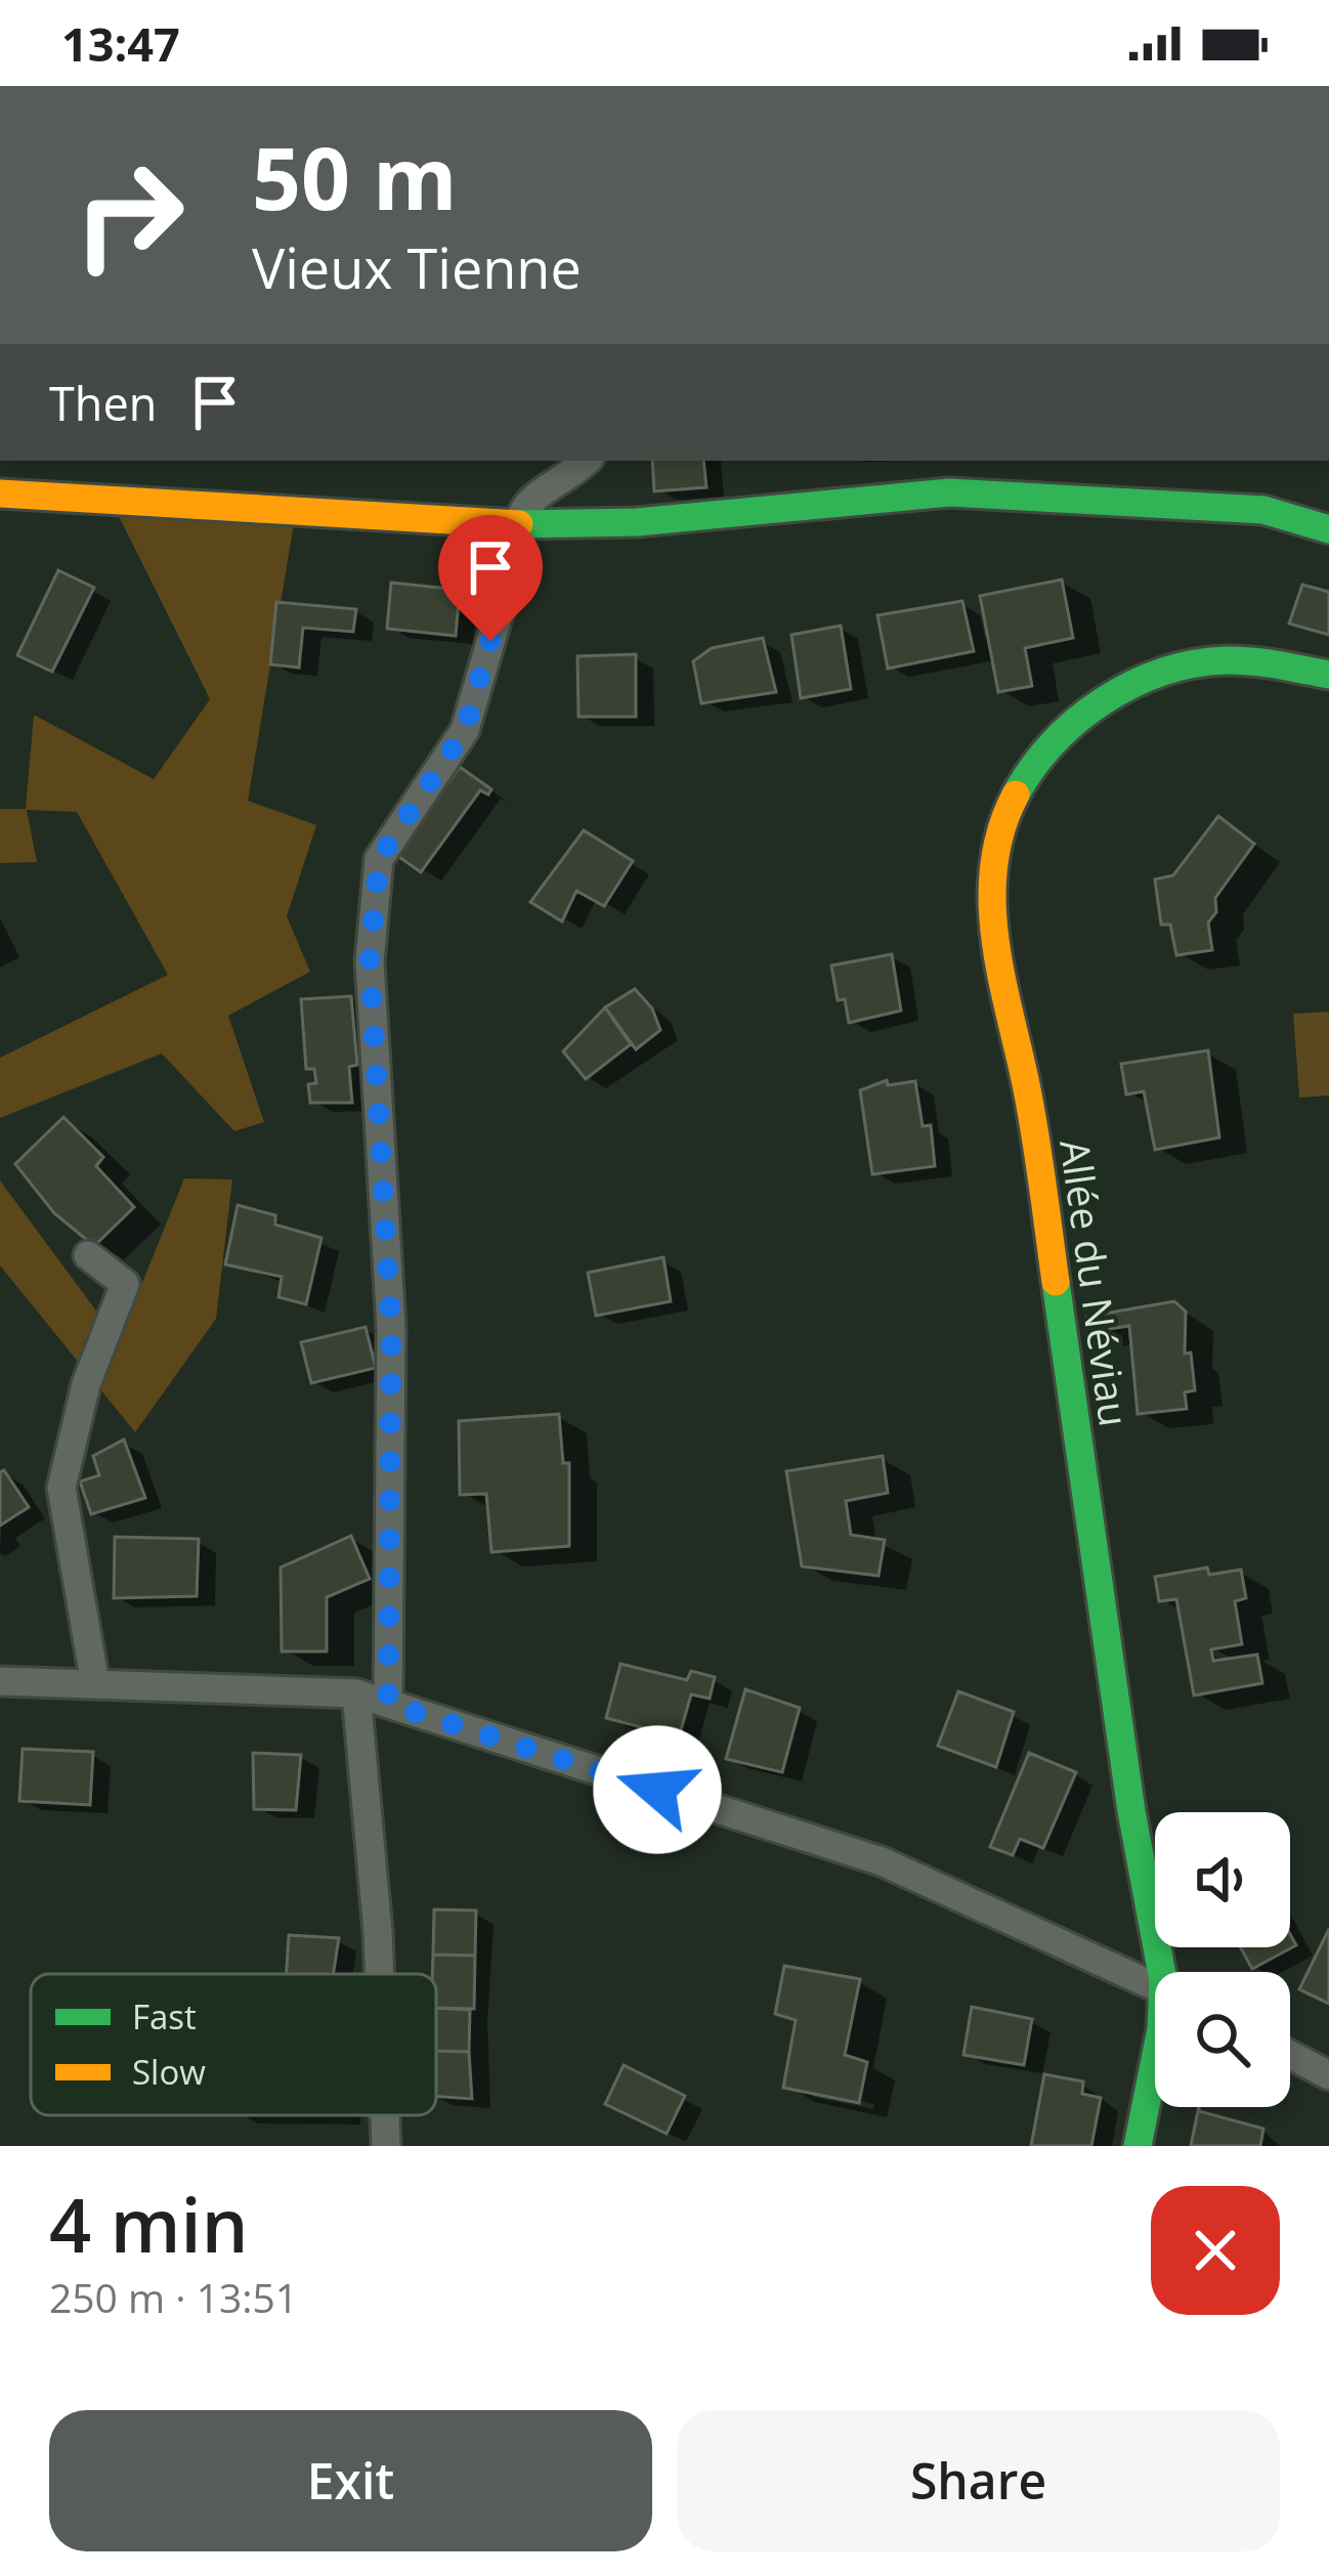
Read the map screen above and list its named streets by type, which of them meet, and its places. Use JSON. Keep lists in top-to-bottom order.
{
  "streets": {
    "street": ["Allée du Néviau"]
  },
  "legend": ["Fast", "Slow"],
  "page": {
    "status": "13:47",
    "turn": ["50 m", "Vieux Tienne"],
    "then": "Then",
    "heading": ["4 min", "250 m · 13:51"],
    "buttons": ["Exit", "Share"]
  }
}
